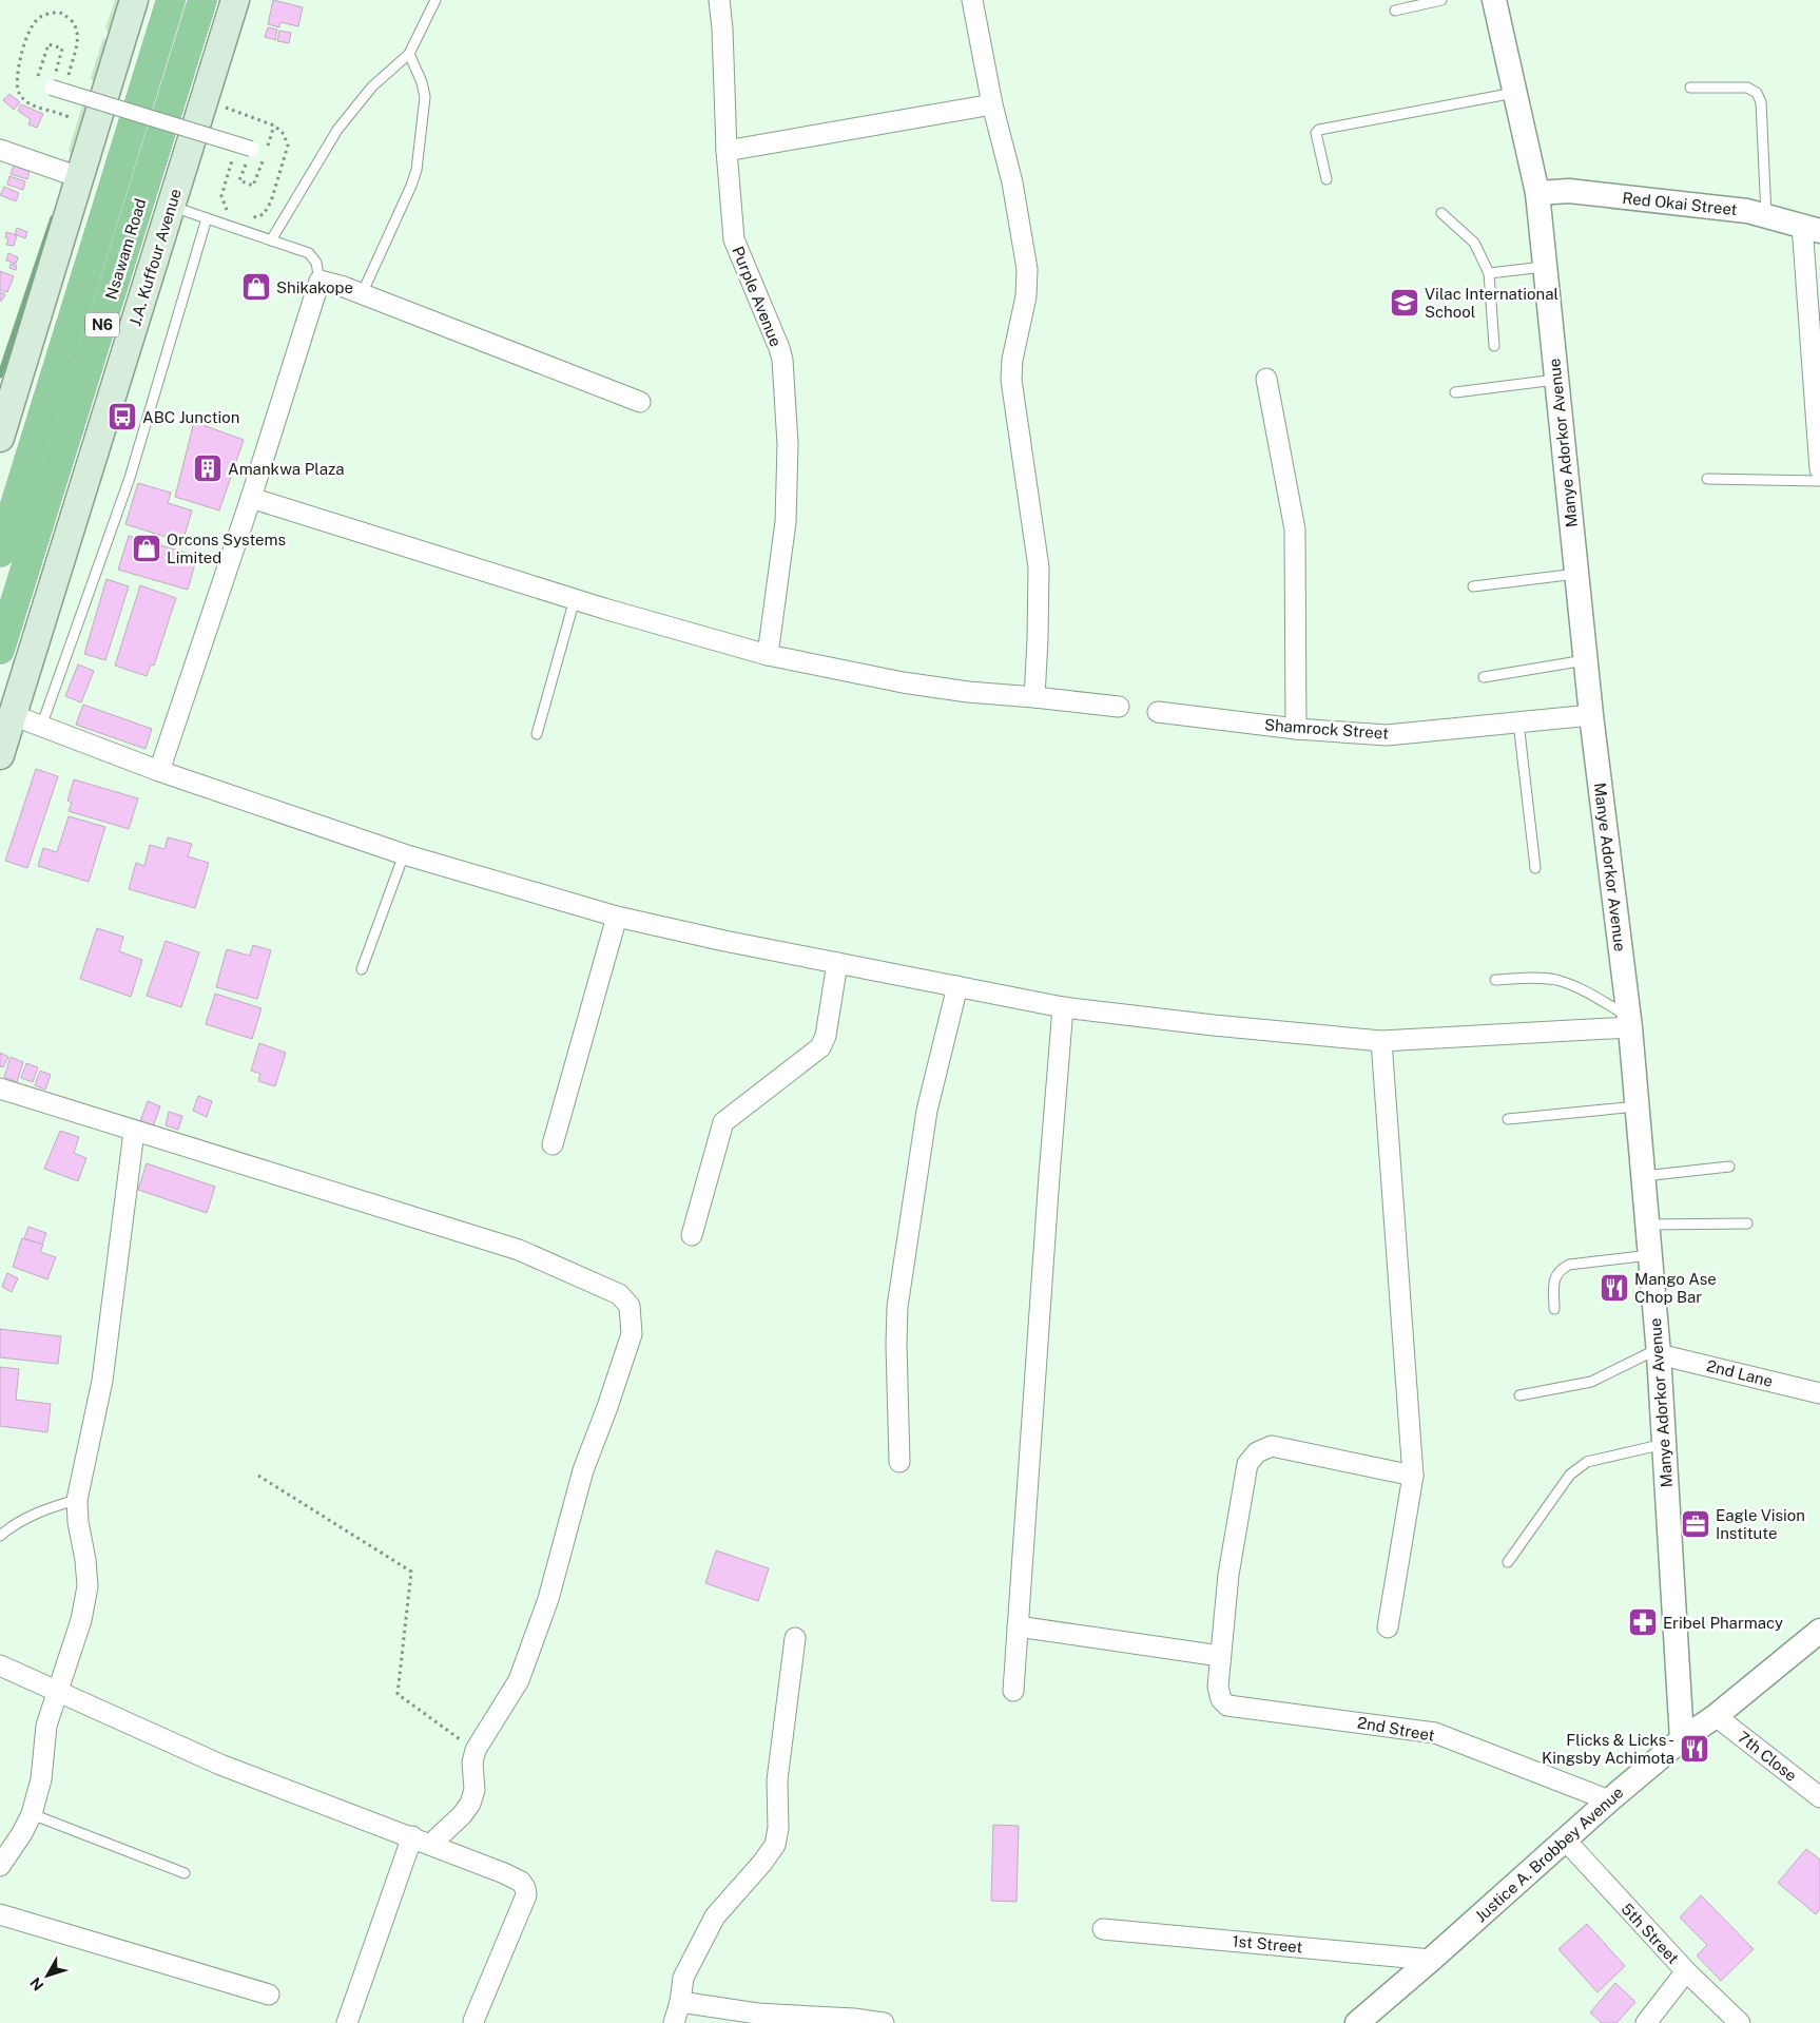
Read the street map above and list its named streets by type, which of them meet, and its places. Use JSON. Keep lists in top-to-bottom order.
{
  "streets": {
    "highway": ["Nsawam Road", "N6"],
    "main road": ["J.A. Kuffour Avenue"],
    "street": [
      "Red Okai Street",
      "Purple Avenue",
      "Manye Adorkor Avenue",
      "Shamrock Street",
      "2nd Lane",
      "2nd Street",
      "7th Close",
      "Justice A. Brobbey Avenue",
      "5th Street",
      "1st Street"
    ]
  },
  "crossings": [
    ["Red Okai Street", "Manye Adorkor Avenue"],
    ["Manye Adorkor Avenue", "Shamrock Street"],
    ["Manye Adorkor Avenue", "2nd Lane"],
    ["Manye Adorkor Avenue", "Justice A. Brobbey Avenue"],
    ["2nd Street", "Justice A. Brobbey Avenue"],
    ["7th Close", "Justice A. Brobbey Avenue"],
    ["Justice A. Brobbey Avenue", "5th Street"],
    ["Justice A. Brobbey Avenue", "1st Street"]
  ],
  "places": {
    "shop": ["Shikakope", "Orcons Systems Limited"],
    "school or university": ["Vilac International School"],
    "bus stop": ["ABC Junction"],
    "building": ["Amankwa Plaza"],
    "restaurant": ["Mango Ase Chop Bar", "Flicks & Licks - Kingsby Achimota"],
    "office": ["Eagle Vision Institute"],
    "pharmacy": ["Eribel Pharmacy"]
  },
  "north": "bottom left"
}
